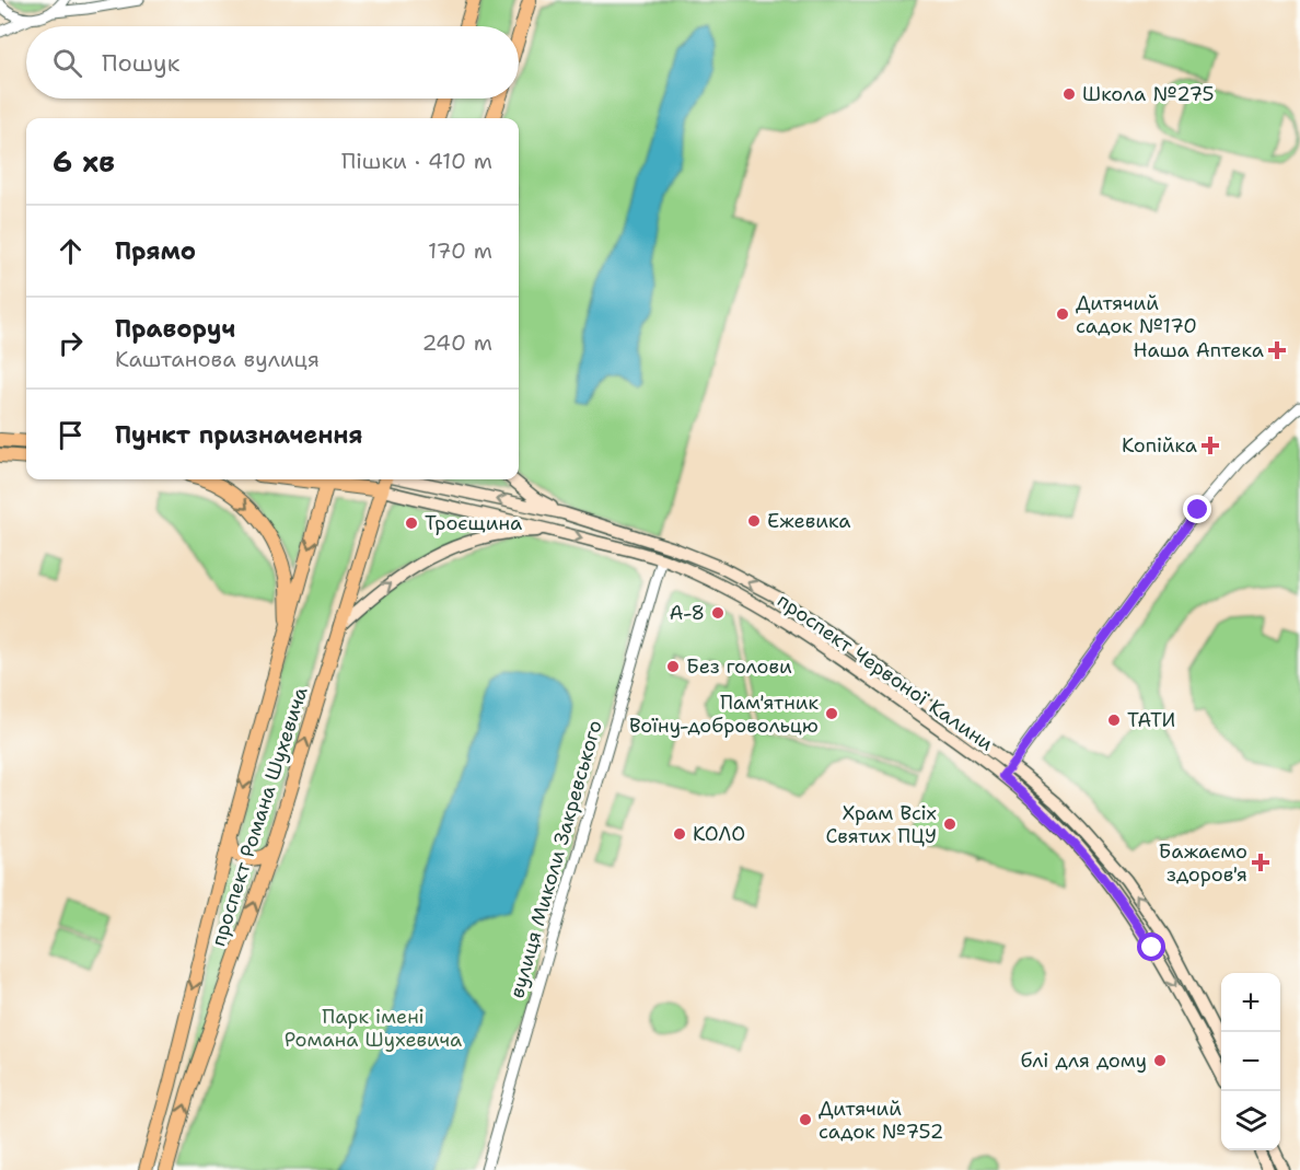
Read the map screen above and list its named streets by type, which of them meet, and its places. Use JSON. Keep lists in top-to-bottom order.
{
  "streets": {
    "main road": ["проспект Червоної Калини", "проспект Романа Шухевича"],
    "street": ["вулиця Миколи Закревського"]
  },
  "crossings": [
    ["проспект Червоної Калини", "проспект Романа Шухевича"],
    ["проспект Червоної Калини", "вулиця Миколи Закревського"]
  ],
  "parks": ["Парк імені Романа Шухевича"],
  "places": {
    "other": [
      "Школа №275",
      "Дитячий садок №170",
      "Ежевика",
      "Троєщина",
      "А-8",
      "Без голови",
      "Пам'ятник Воїну-добровольцю",
      "ТАТИ",
      "Храм Всіх Святих ПЦУ",
      "КОЛО",
      "блі для дому",
      "Дитячий садок №752"
    ],
    "health": ["Наша Аптека", "Копійка", "Бажаємо здоров'я"]
  },
  "page": {
    "search": "Пошук",
    "heading": ["6 хв", "Пішки · 410 m"],
    "list": [
      ["Прямо", "170 m"],
      ["Праворуч", "Каштанова вулиця", "240 m"],
      "Пункт призначення"
    ],
    "map_buttons": ["+", "−"]
  }
}
